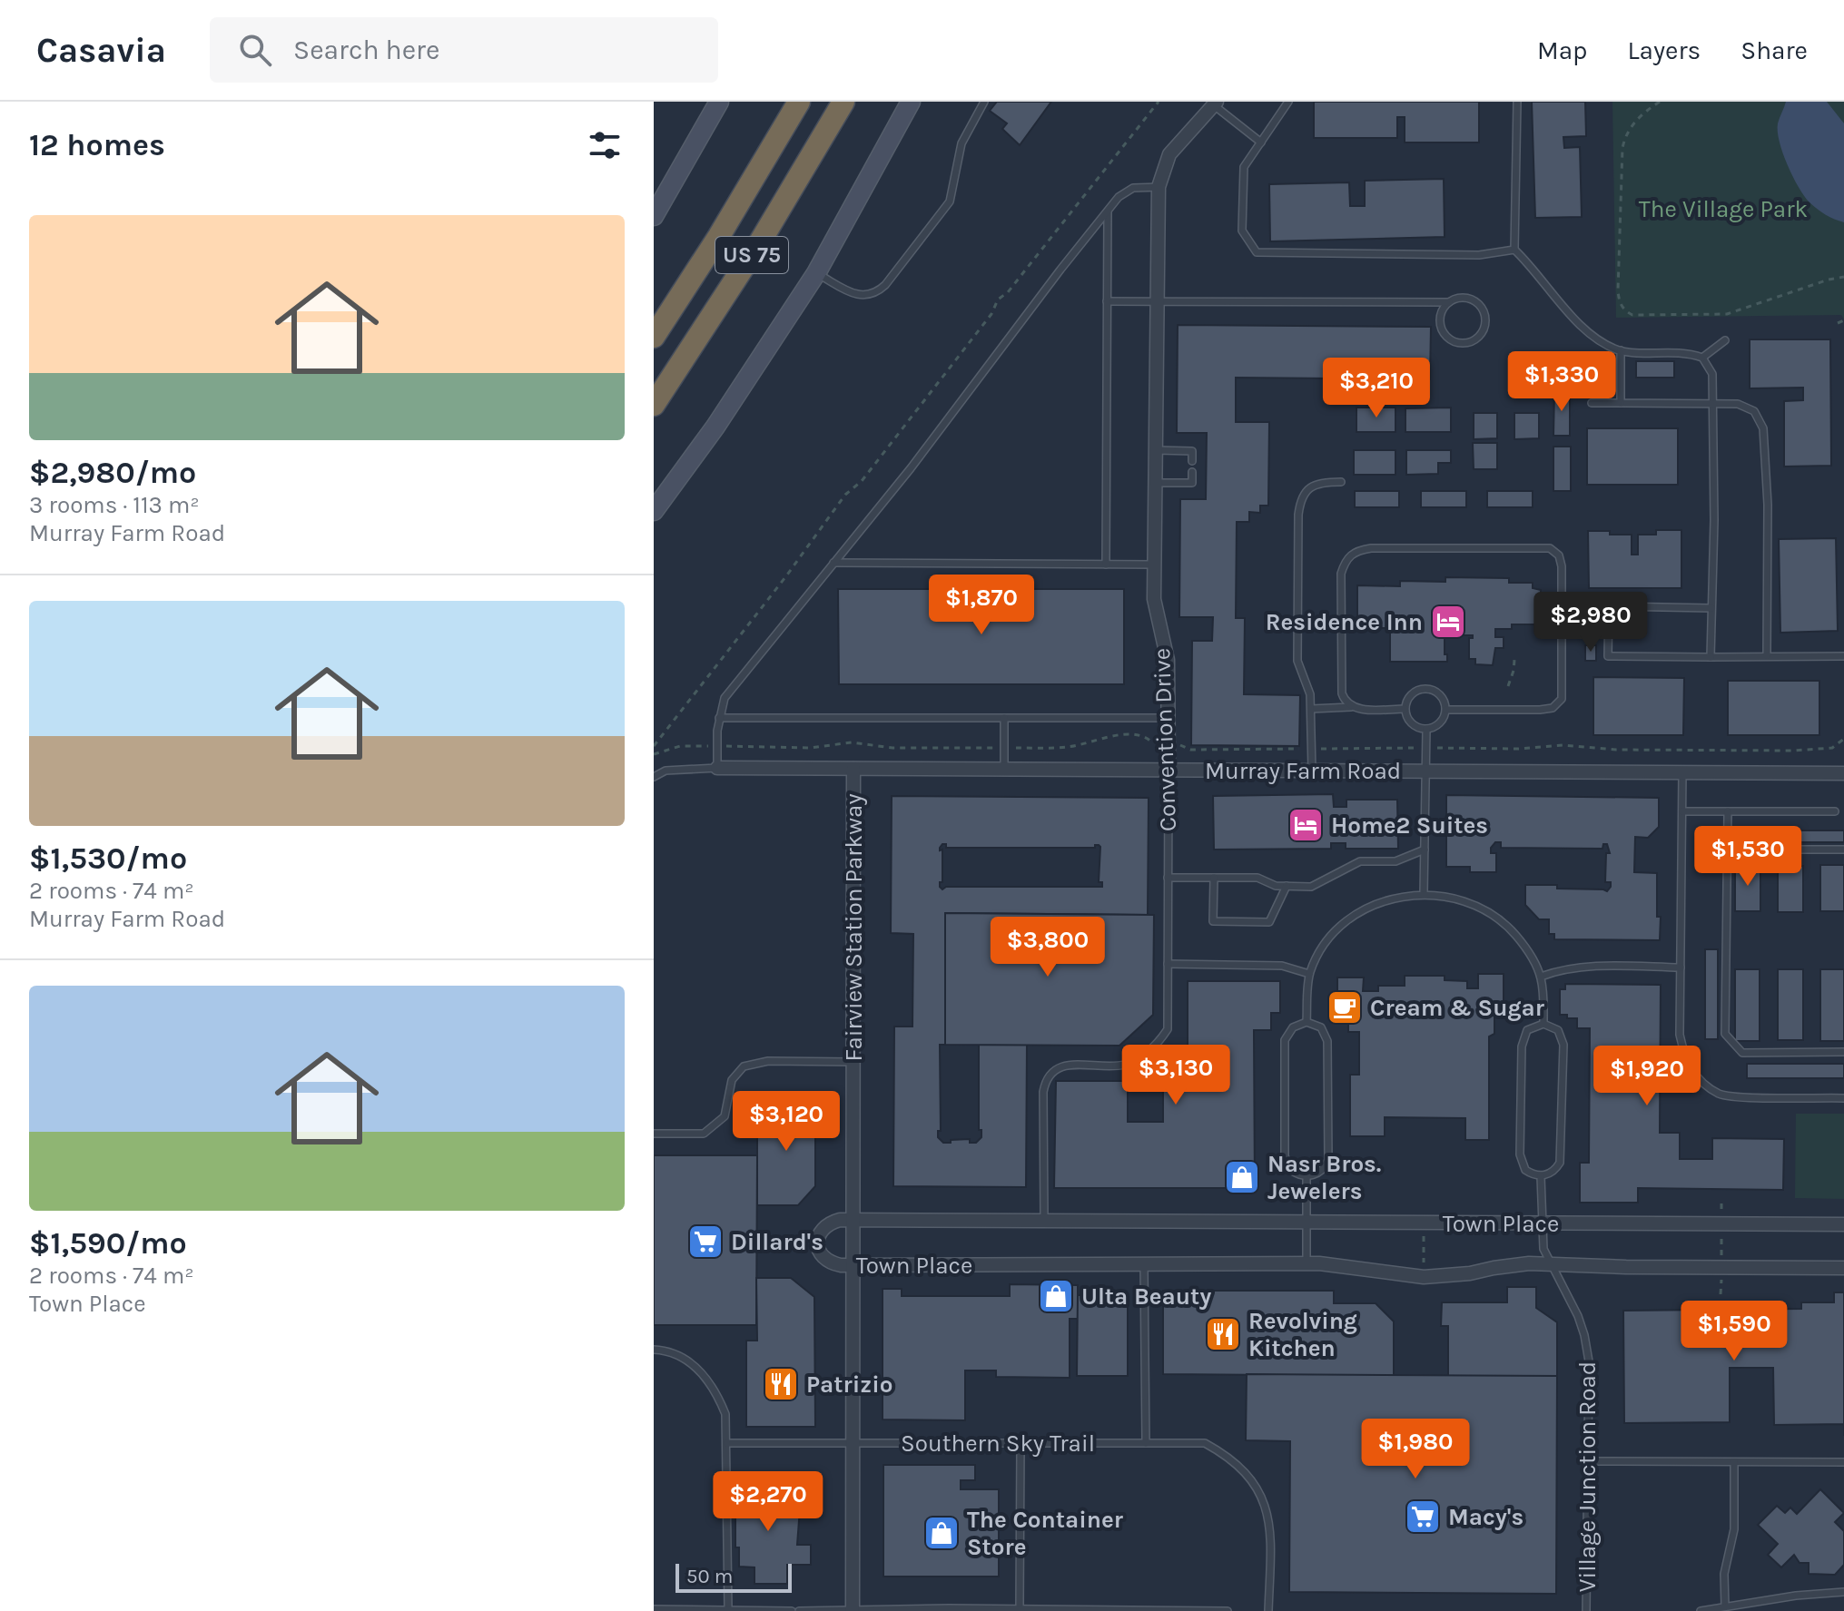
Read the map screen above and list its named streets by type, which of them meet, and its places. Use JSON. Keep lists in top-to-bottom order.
{
  "streets": {
    "highway": ["US 75"],
    "street": [
      "Convention Drive",
      "Murray Farm Road",
      "Fairview Station Parkway",
      "Town Place"
    ],
    "lane": ["Southern Sky Trail", "Village Junction Road"]
  },
  "crossings": [
    ["Convention Drive", "Murray Farm Road"],
    ["Convention Drive", "Town Place"],
    ["Murray Farm Road", "Fairview Station Parkway"],
    ["Fairview Station Parkway", "Town Place"],
    ["Fairview Station Parkway", "Southern Sky Trail"],
    ["Town Place", "Village Junction Road"]
  ],
  "parks": ["The Village Park"],
  "places": {
    "hotel": ["Residence Inn", "Home2 Suites"],
    "cafe": ["Cream & Sugar"],
    "shop": ["Nasr Bros. Jewelers", "Ulta Beauty", "The Container Store"],
    "supermarket": ["Dillard's", "Macy's"],
    "restaurant": ["Revolving Kitchen", "Patrizio"]
  },
  "scale_bar": "50 m",
  "page": {
    "header": "Casavia",
    "search": "Search here",
    "nav": ["Map", "Layers", "Share"],
    "heading": "12 homes",
    "list": [
      {
        "name": "$2,980/mo",
        "note": "3 rooms · 113 m² · Murray Farm Road"
      },
      {
        "name": "$1,530/mo",
        "note": "2 rooms · 74 m² · Murray Farm Road"
      },
      {
        "name": "$1,590/mo",
        "note": "2 rooms · 74 m² · Town Place"
      }
    ],
    "price": [
      "$1,330",
      "$3,210",
      "$1,870",
      "$2,980",
      "$1,530",
      "$3,800",
      "$3,130",
      "$1,920",
      "$3,120",
      "$1,590",
      "$1,980",
      "$2,270"
    ],
    "scale": "50 m"
  }
}
